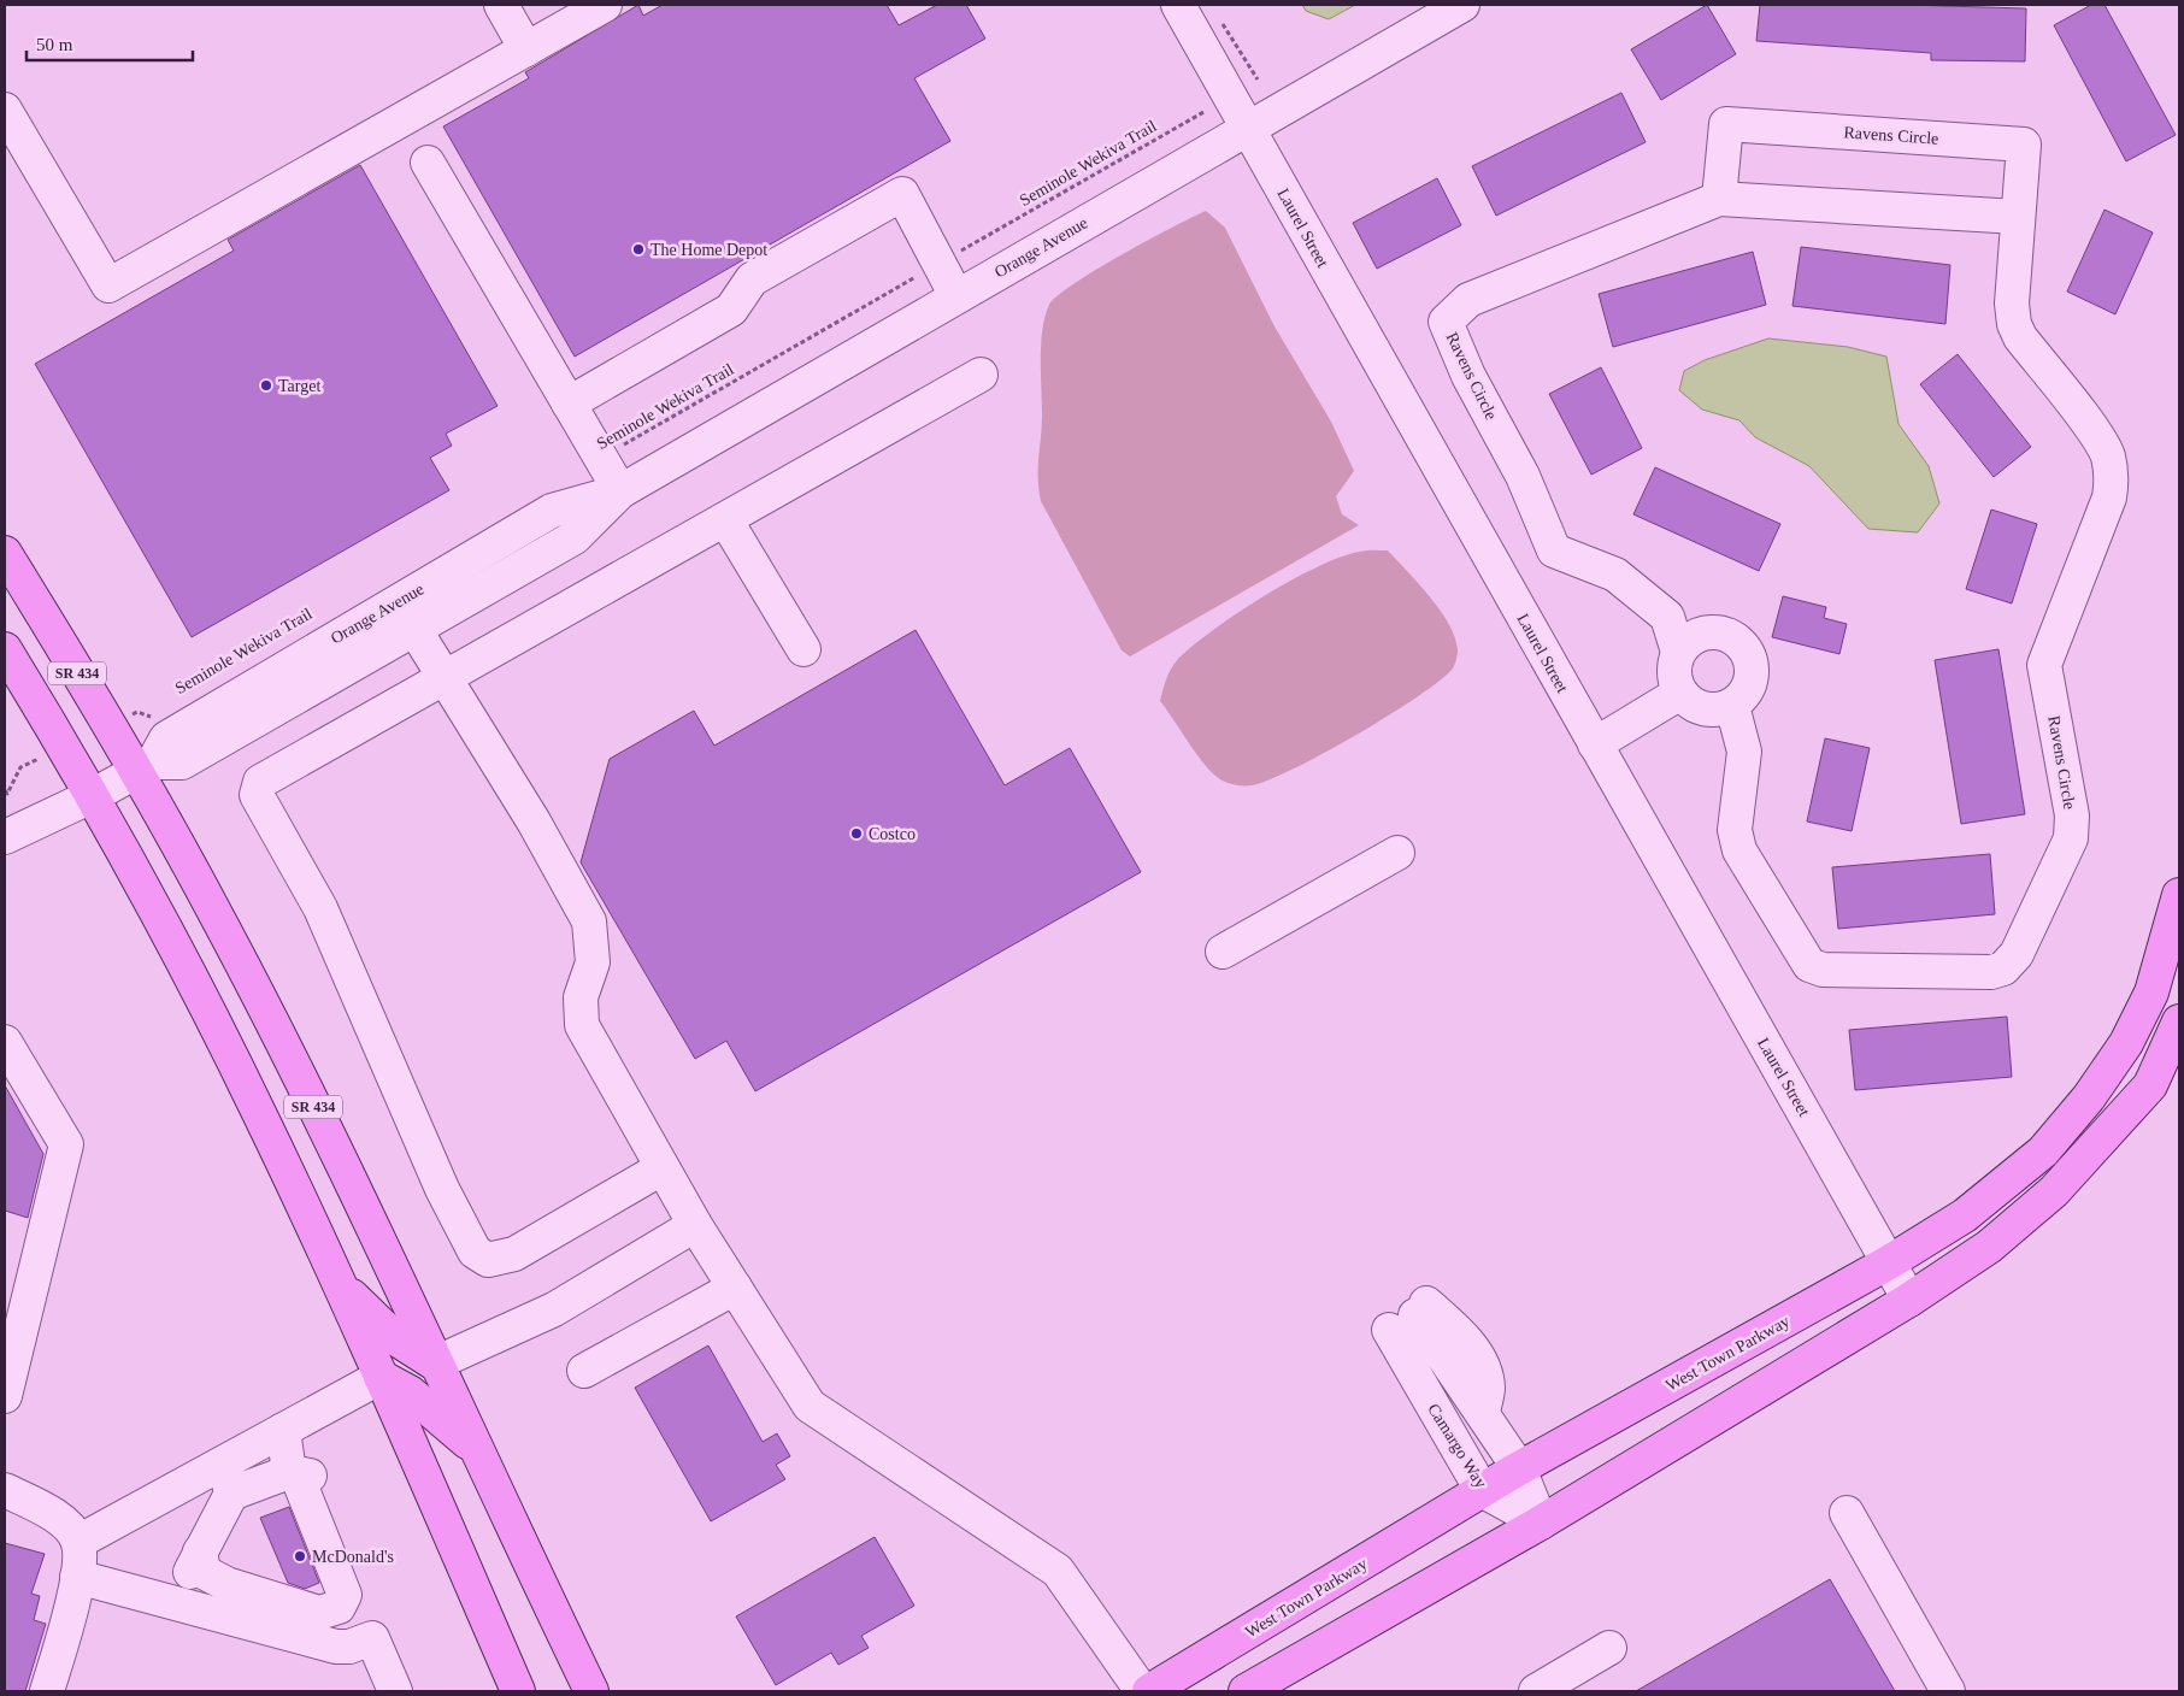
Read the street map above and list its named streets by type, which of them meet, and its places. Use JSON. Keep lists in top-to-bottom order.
{
  "streets": {
    "main road": ["SR 434", "West Town Parkway"],
    "street": [
      "Ravens Circle",
      "Laurel Street",
      "Orange Avenue",
      "Camargo Way"
    ],
    "path": ["Seminole Wekiva Trail"]
  },
  "crossings": [
    ["Laurel Street", "Orange Avenue"],
    ["Laurel Street", "West Town Parkway"],
    ["Orange Avenue", "SR 434"],
    ["West Town Parkway", "Camargo Way"]
  ],
  "places": [
    "The Home Depot",
    "Target",
    "Costco",
    "McDonald's"
  ],
  "scale_bar": "50 m"
}
